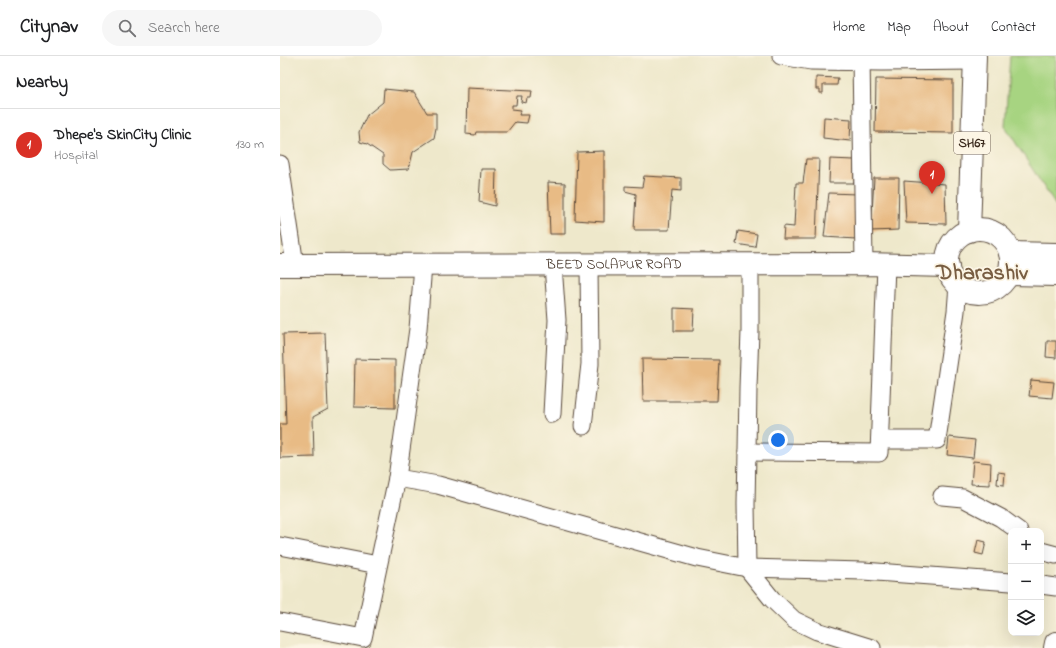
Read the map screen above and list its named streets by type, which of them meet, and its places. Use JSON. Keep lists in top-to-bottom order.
{
  "streets": {
    "main road": ["SH67", "BEED SOLAPUR ROAD"]
  },
  "crossings": [
    ["SH67", "BEED SOLAPUR ROAD"]
  ],
  "districts": ["Dharashiv"],
  "page": {
    "header": "Citynav",
    "search": "Search here",
    "nav": [
      "Home",
      "Map",
      "About",
      "Contact"
    ],
    "heading": "Nearby",
    "list": [
      {
        "mark": "1",
        "name": "Dhepe's SkinCity Clinic",
        "note": "Hospital",
        "value": "130 m"
      }
    ],
    "pins": "1",
    "map_buttons": ["+", "−"]
  }
}
